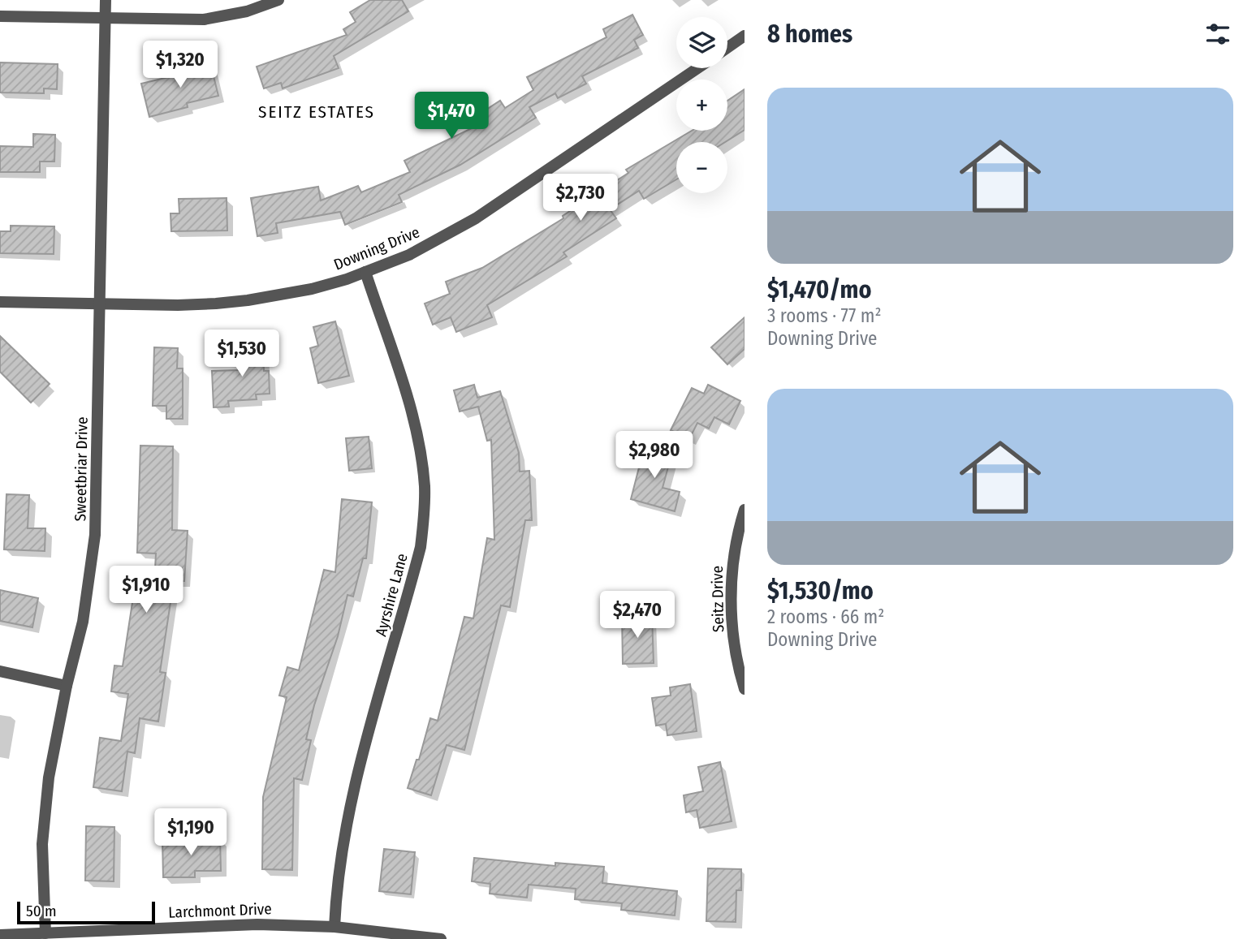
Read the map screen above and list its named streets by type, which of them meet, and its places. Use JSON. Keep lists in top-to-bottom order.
{
  "streets": {
    "street": [
      "Downing Drive",
      "Sweetbriar Drive",
      "Ayrshire Lane",
      "Seitz Drive",
      "Larchmont Drive"
    ]
  },
  "crossings": [
    ["Downing Drive", "Sweetbriar Drive"],
    ["Downing Drive", "Ayrshire Lane"],
    ["Sweetbriar Drive", "Larchmont Drive"],
    ["Ayrshire Lane", "Larchmont Drive"]
  ],
  "districts": ["SEITZ ESTATES"],
  "scale_bar": "50 m",
  "page": {
    "heading": "8 homes",
    "map_buttons": ["+", "−"],
    "price": [
      "$1,320",
      "$1,470",
      "$2,730",
      "$1,530",
      "$2,980",
      "$1,910",
      "$2,470",
      "$1,190"
    ],
    "list": [
      {
        "name": "$1,470/mo",
        "note": "3 rooms · 77 m² · Downing Drive"
      },
      {
        "name": "$1,530/mo",
        "note": "2 rooms · 66 m² · Downing Drive"
      }
    ],
    "scale": "50 m"
  }
}
